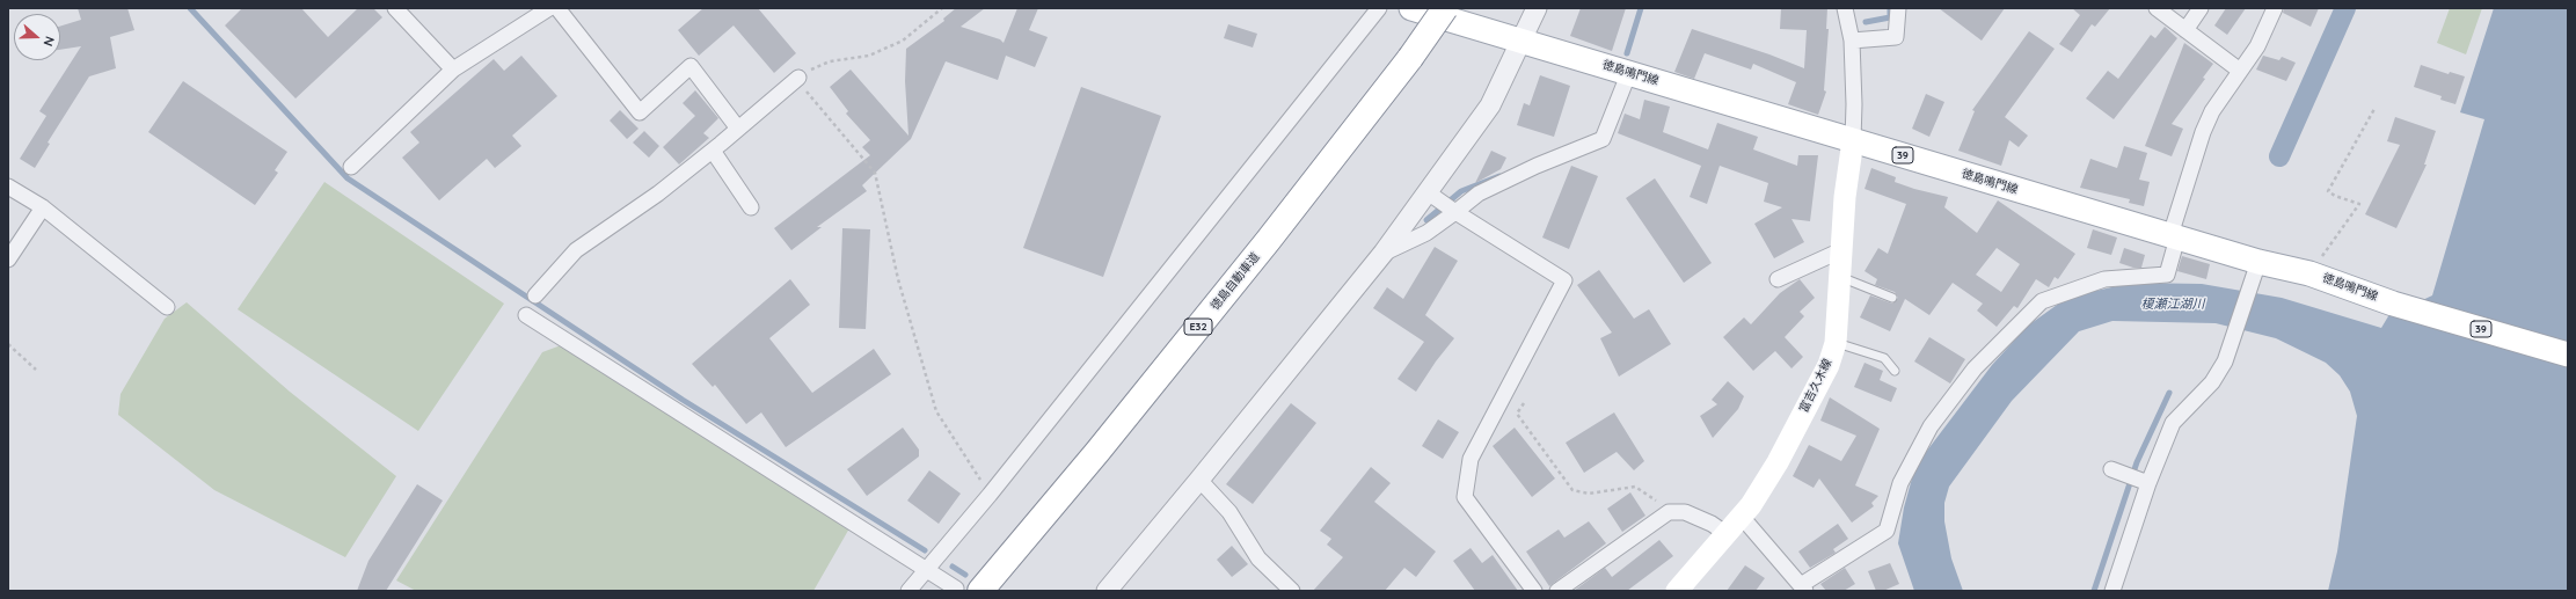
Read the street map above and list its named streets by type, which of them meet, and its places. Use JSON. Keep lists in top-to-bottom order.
{
  "streets": {
    "highway": ["徳島自動車道", "E32"],
    "main road": ["徳島鳴門線", "39", "富吉久木線"]
  },
  "crossings": [
    ["徳島鳴門線", "富吉久木線"]
  ],
  "water": ["榎瀬江湖川"],
  "north": "right"
}
